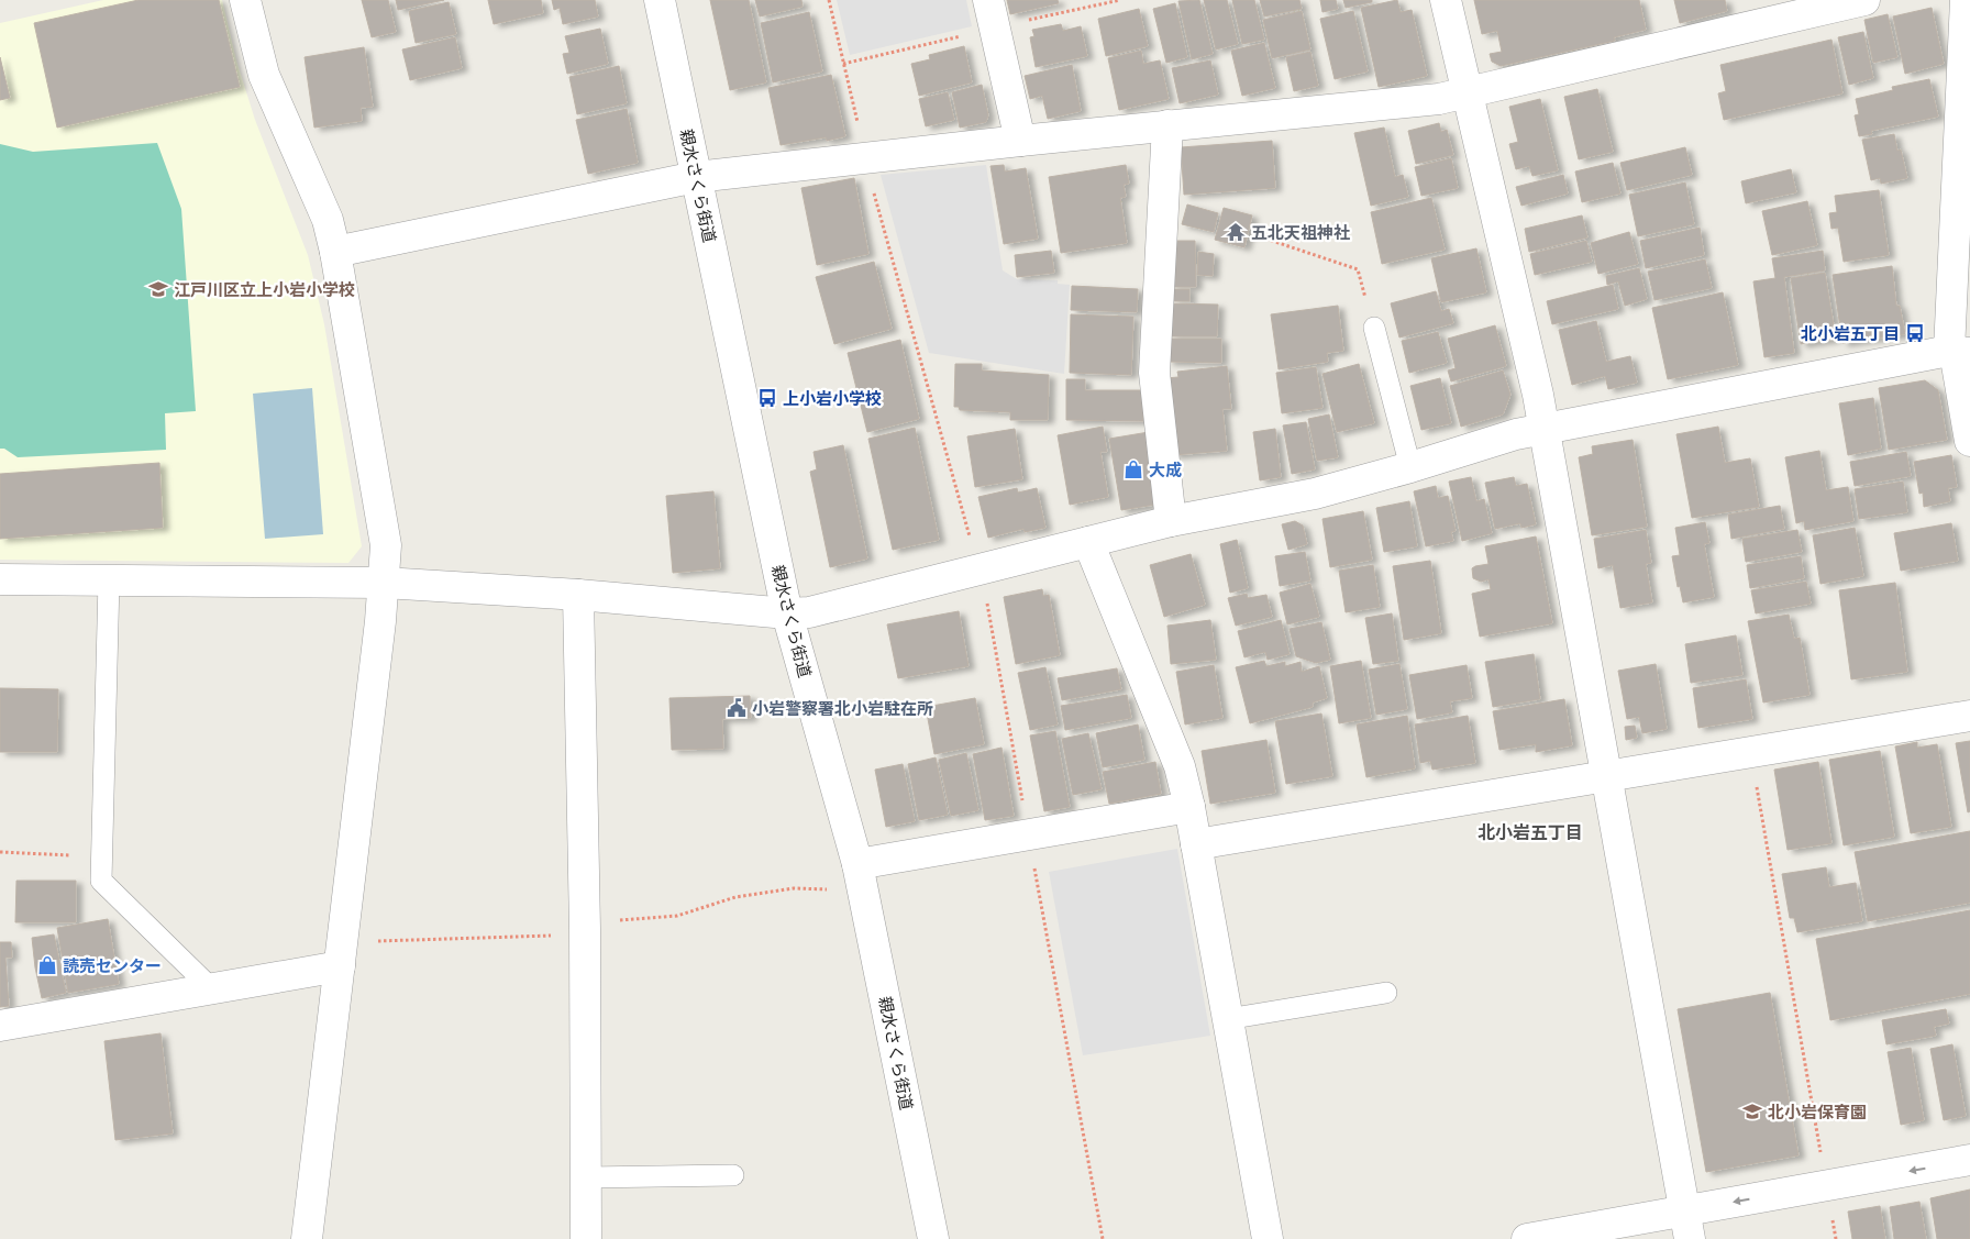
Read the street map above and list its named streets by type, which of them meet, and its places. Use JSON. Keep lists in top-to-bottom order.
{
  "streets": {
    "street": ["親水さくら街道"]
  },
  "districts": ["北小岩五丁目"],
  "places": {
    "temple": ["五北天祖神社"],
    "school or university": ["江戸川区立上小岩小学校", "北小岩保育園"],
    "bus stop": ["北小岩五丁目", "上小岩小学校"],
    "shop": ["大成", "読売センター"],
    "public building": ["小岩警察署北小岩駐在所"]
  }
}
